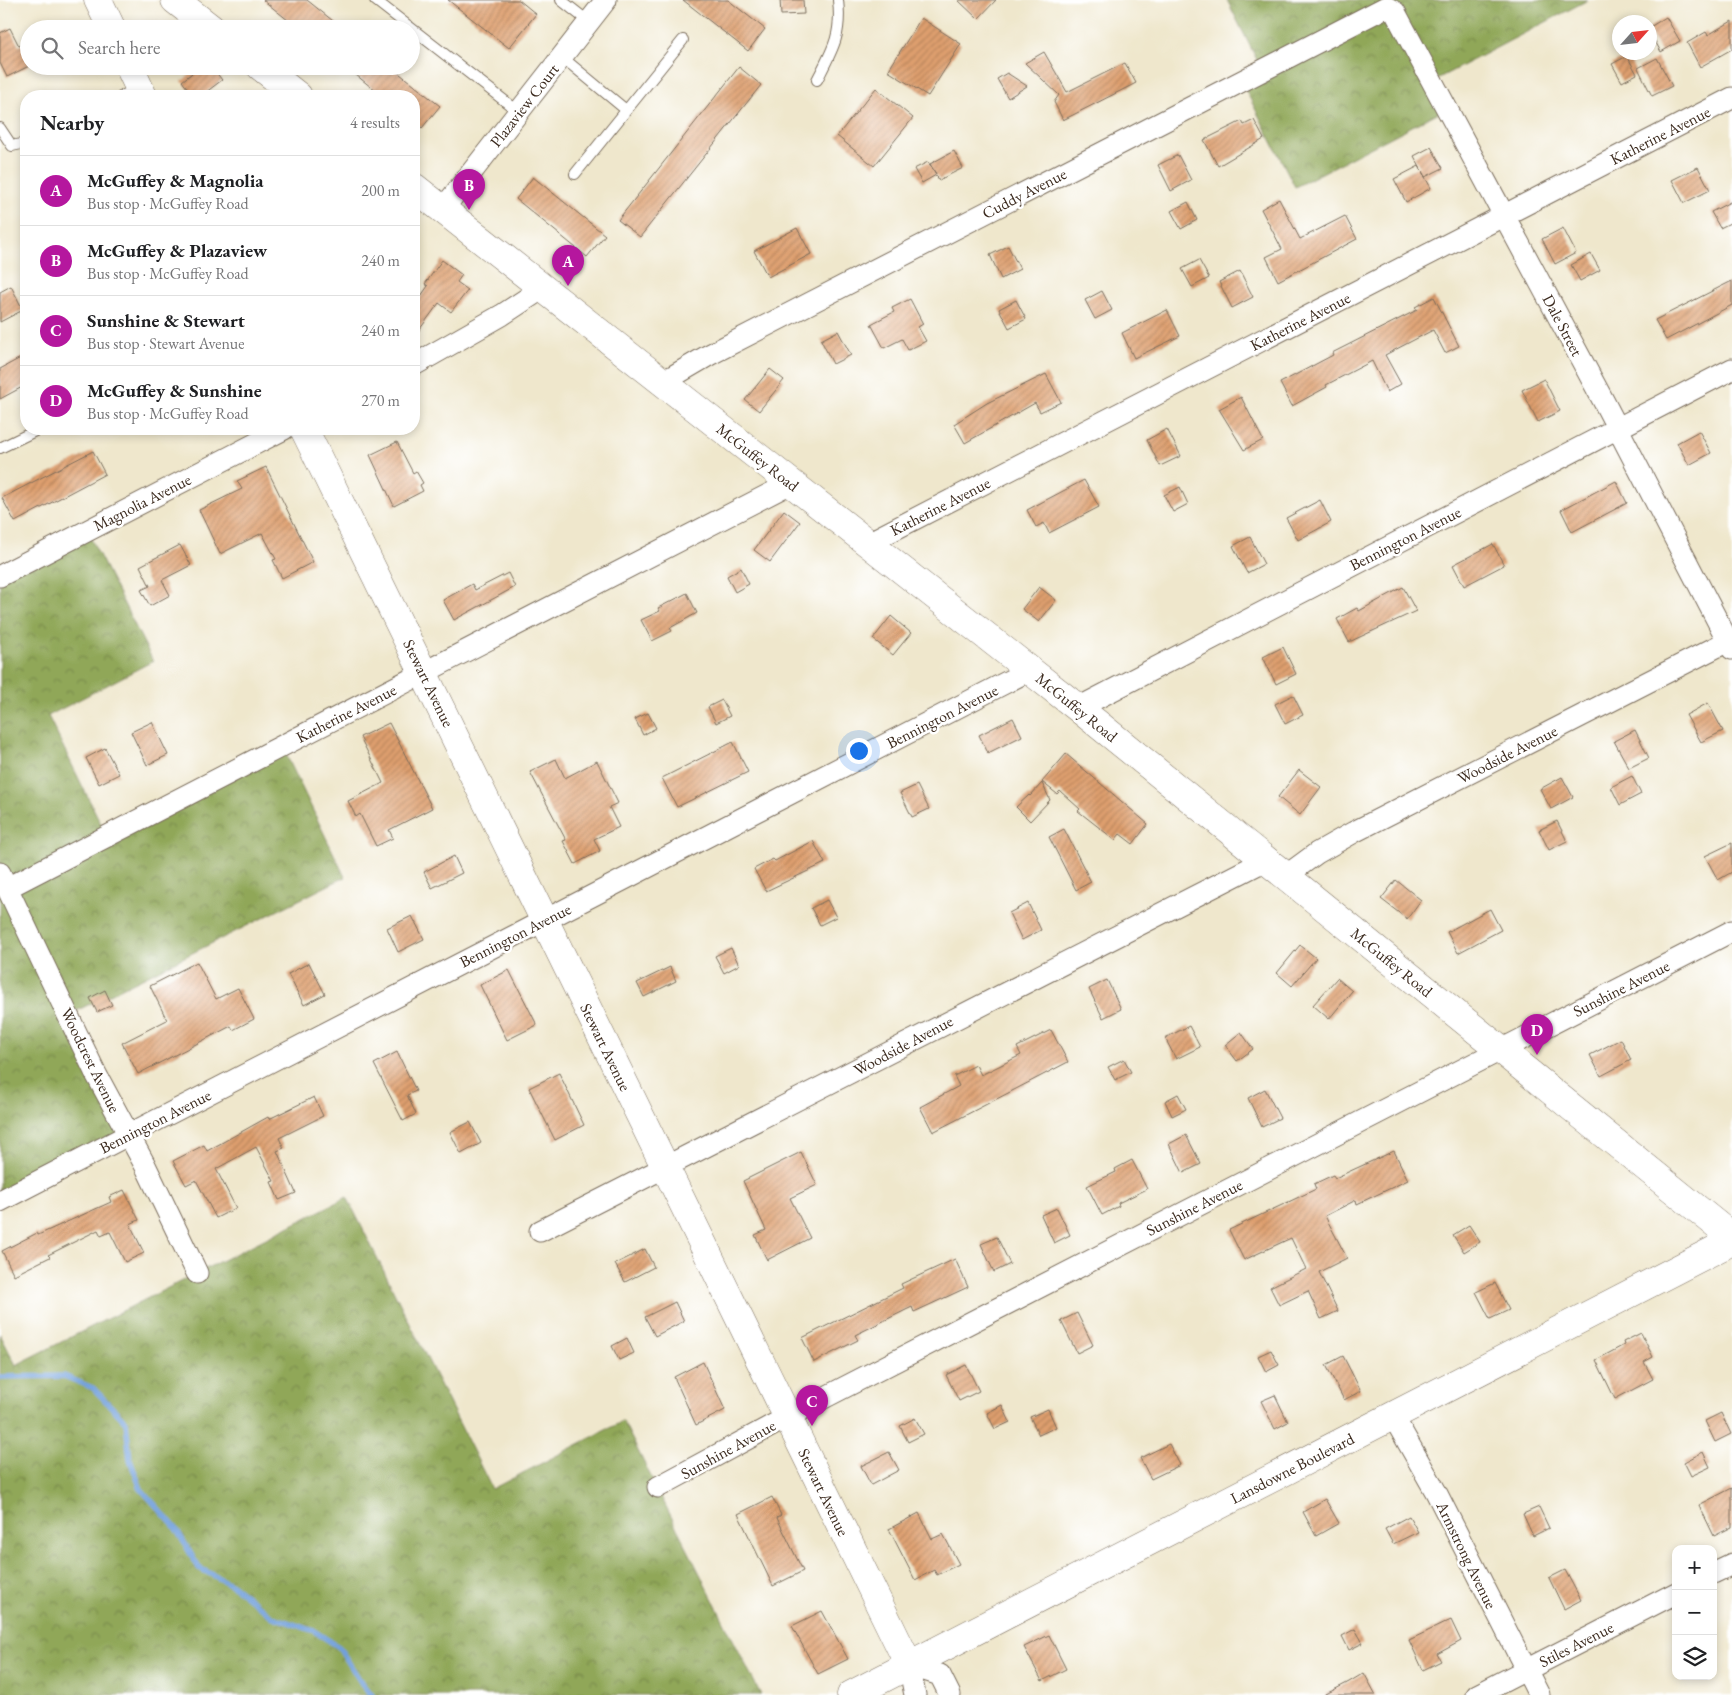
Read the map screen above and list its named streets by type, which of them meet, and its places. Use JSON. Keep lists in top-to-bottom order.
{
  "streets": {
    "street": [
      "Plazaview Court",
      "Katherine Avenue",
      "Cuddy Avenue",
      "Dale Street",
      "McGuffey Road",
      "Magnolia Avenue",
      "Bennington Avenue",
      "Stewart Avenue",
      "Woodside Avenue",
      "Sunshine Avenue",
      "Woodcrest Avenue",
      "Lansdowne Boulevard",
      "Armstrong Avenue",
      "Stiles Avenue"
    ]
  },
  "crossings": [
    ["Plazaview Court", "McGuffey Road"],
    ["Katherine Avenue", "Dale Street"],
    ["Katherine Avenue", "McGuffey Road"],
    ["Katherine Avenue", "Stewart Avenue"],
    ["Katherine Avenue", "Woodcrest Avenue"],
    ["Cuddy Avenue", "Dale Street"],
    ["Cuddy Avenue", "McGuffey Road"],
    ["Dale Street", "Bennington Avenue"],
    ["Dale Street", "Woodside Avenue"],
    ["McGuffey Road", "Bennington Avenue"],
    ["McGuffey Road", "Woodside Avenue"],
    ["McGuffey Road", "Sunshine Avenue"],
    ["McGuffey Road", "Lansdowne Boulevard"],
    ["Bennington Avenue", "Stewart Avenue"],
    ["Bennington Avenue", "Woodcrest Avenue"],
    ["Stewart Avenue", "Woodside Avenue"],
    ["Stewart Avenue", "Sunshine Avenue"],
    ["Stewart Avenue", "Lansdowne Boulevard"],
    ["Lansdowne Boulevard", "Armstrong Avenue"],
    ["Armstrong Avenue", "Stiles Avenue"]
  ],
  "north": "top right",
  "page": {
    "search": "Search here",
    "heading": ["Nearby", "4 results"],
    "list": [
      {
        "mark": "A",
        "name": "McGuffey & Magnolia",
        "note": "Bus stop · McGuffey Road",
        "value": "200 m"
      },
      {
        "mark": "B",
        "name": "McGuffey & Plazaview",
        "note": "Bus stop · McGuffey Road",
        "value": "240 m"
      },
      {
        "mark": "C",
        "name": "Sunshine & Stewart",
        "note": "Bus stop · Stewart Avenue",
        "value": "240 m"
      },
      {
        "mark": "D",
        "name": "McGuffey & Sunshine",
        "note": "Bus stop · McGuffey Road",
        "value": "270 m"
      }
    ],
    "pins": [
      "B",
      "A",
      "D",
      "C"
    ],
    "map_buttons": ["+", "−"]
  }
}
